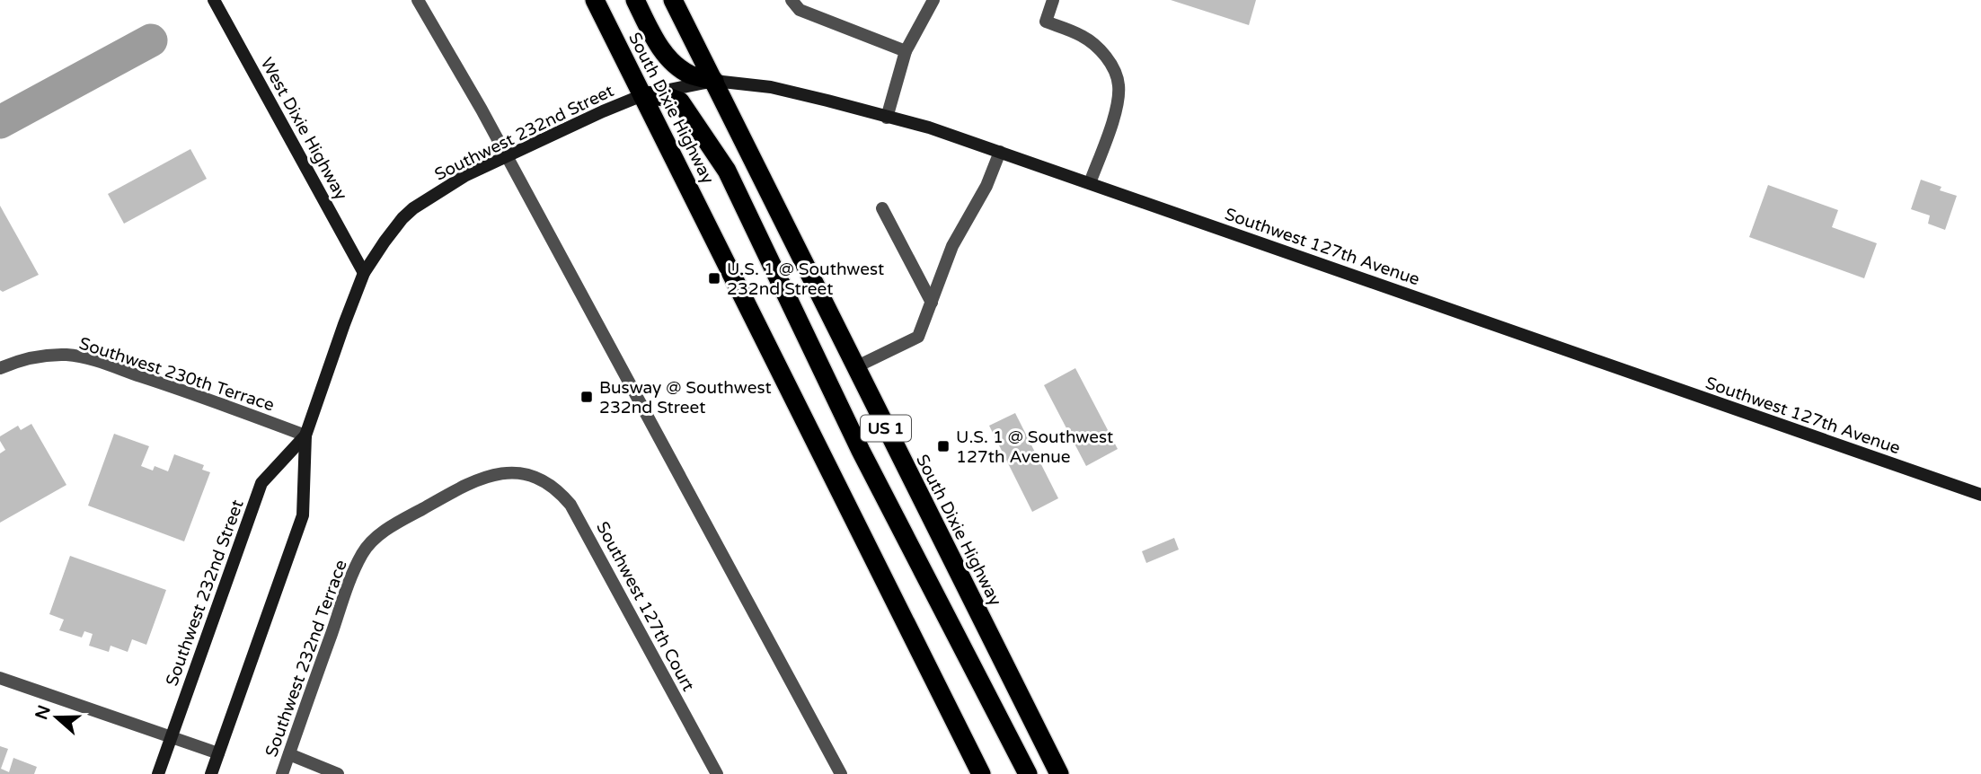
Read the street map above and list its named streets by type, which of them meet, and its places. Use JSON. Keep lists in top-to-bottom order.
{
  "streets": {
    "highway": ["South Dixie Highway", "US 1"],
    "street": [
      "West Dixie Highway",
      "Southwest 232nd Street",
      "Southwest 127th Avenue",
      "Southwest 230th Terrace",
      "Southwest 127th Court",
      "Southwest 232nd Terrace"
    ]
  },
  "crossings": [
    ["South Dixie Highway", "Southwest 232nd Street"],
    ["South Dixie Highway", "Southwest 127th Avenue"],
    ["West Dixie Highway", "Southwest 232nd Street"],
    ["Southwest 232nd Street", "Southwest 127th Avenue"],
    ["Southwest 232nd Street", "Southwest 230th Terrace"],
    ["Southwest 127th Court", "Southwest 232nd Terrace"]
  ],
  "places": {
    "transit": ["U.S. 1 @ Southwest 232nd Street", "Busway @ Southwest 232nd Street", "U.S. 1 @ Southwest 127th Avenue"]
  },
  "north": "left"
}
